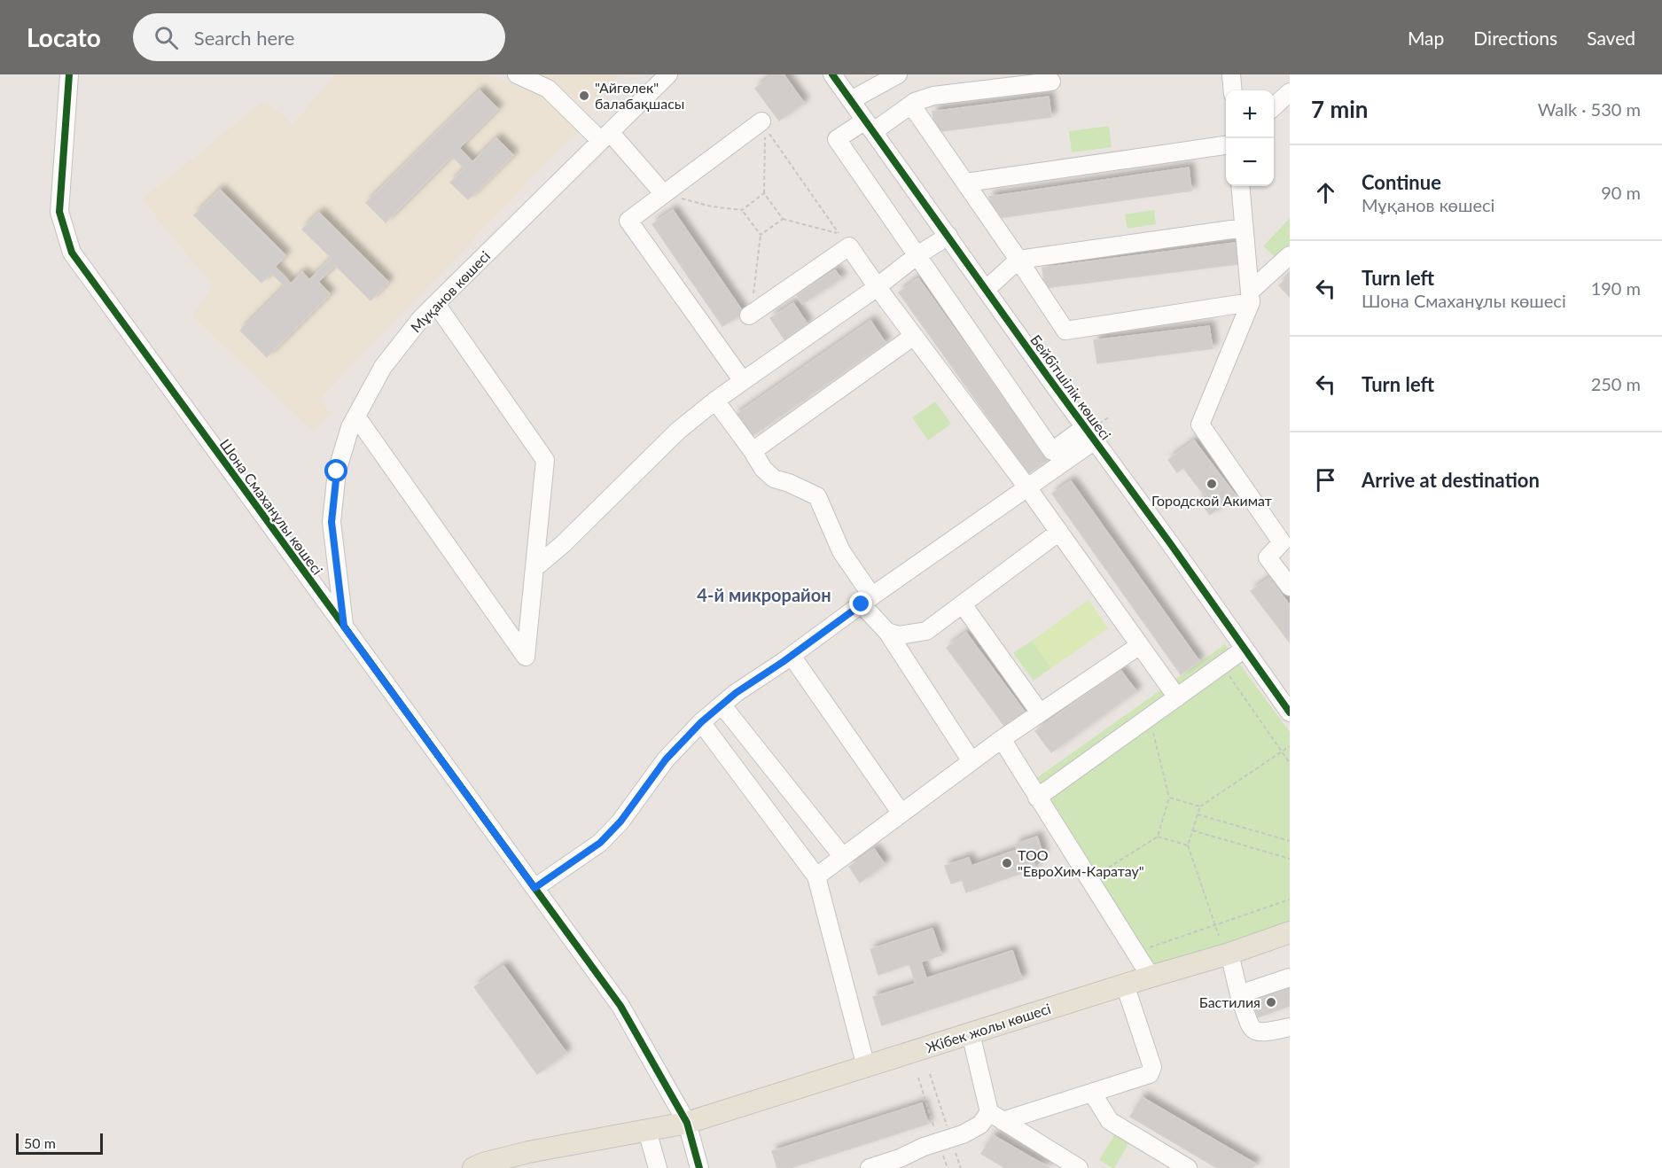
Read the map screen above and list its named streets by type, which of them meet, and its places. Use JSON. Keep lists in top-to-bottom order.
{
  "streets": {
    "main road": ["Жібек жолы көшесі"],
    "street": ["Мұқанов көшесі", "Бейбітшілік көшесі", "Шона Смаханұлы көшесі"]
  },
  "crossings": [
    ["Мұқанов көшесі", "Шона Смаханұлы көшесі"],
    ["Шона Смаханұлы көшесі", "Жібек жолы көшесі"]
  ],
  "districts": ["4-й микрорайон"],
  "places": [
    "\"Айгөлек\" балабақшасы",
    "Городской Акимат",
    "ТОО \"ЕвроХим-Каратау\"",
    "Бастилия"
  ],
  "scale_bar": "50 m",
  "page": {
    "header": "Locato",
    "search": "Search here",
    "nav": ["Map", "Directions", "Saved"],
    "heading": ["7 min", "Walk · 530 m"],
    "map_buttons": ["+", "−"],
    "list": [
      ["Continue", "Мұқанов көшесі", "90 m"],
      ["Turn left", "Шона Смаханұлы көшесі", "190 m"],
      ["Turn left", "250 m"],
      "Arrive at destination"
    ],
    "scale": "50 m"
  }
}
